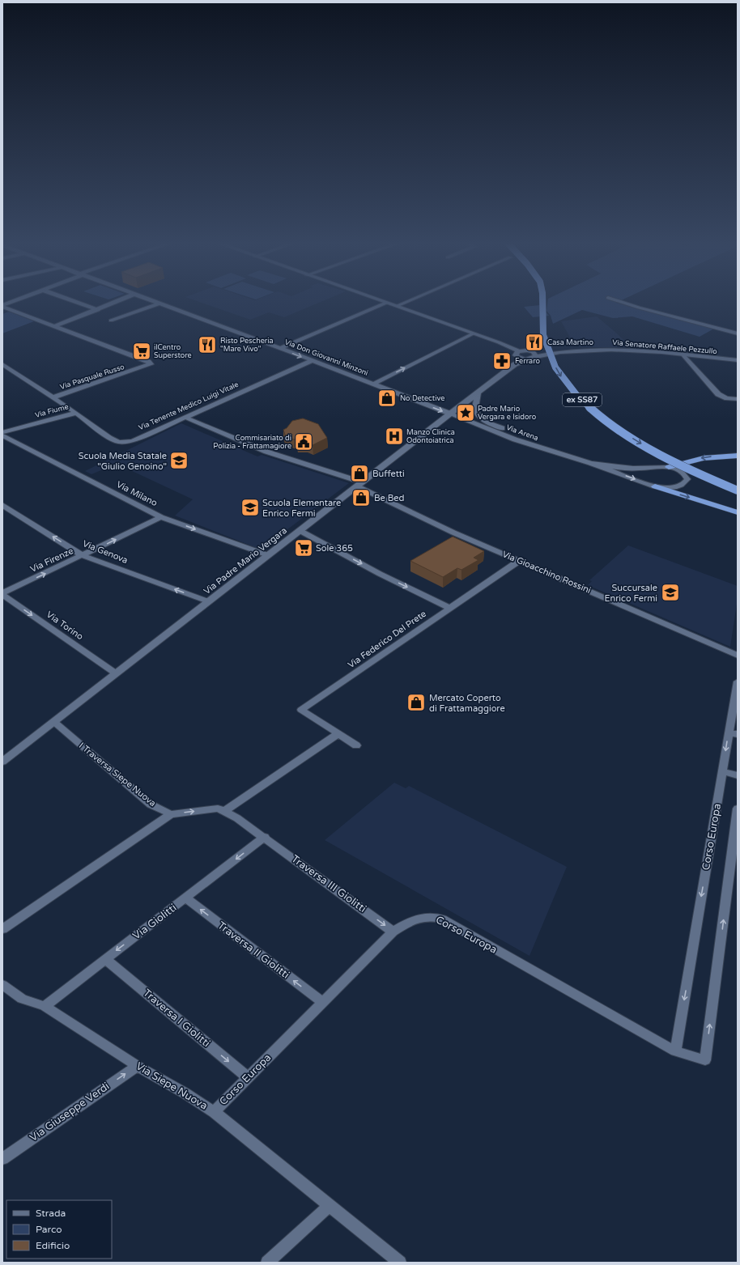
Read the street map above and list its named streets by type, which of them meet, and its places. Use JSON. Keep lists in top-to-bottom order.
{
  "streets": {
    "highway": ["ex SS87"],
    "street": [
      "Via Senatore Raffaele Pezzullo",
      "Via Don Giovanni Minzoni",
      "Via Pasquale Russo",
      "Via Tenente Medico Luigi Vitale",
      "Via Fiume",
      "Via Arena",
      "Via Milano",
      "Via Genova",
      "Via Firenze",
      "Via Padre Mario Vergara",
      "Via Gioacchino Rossini",
      "Via Torino",
      "Via Federico Del Prete",
      "I Traversa Siepe Nuova",
      "Corso Europa",
      "Traversa III Giolitti",
      "Via Giolitti",
      "Traversa II Giolitti",
      "Traversa I Giolitti",
      "Via Siepe Nuova",
      "Via Giuseppe Verdi"
    ]
  },
  "crossings": [
    ["Via Senatore Raffaele Pezzullo", "Via Padre Mario Vergara"],
    ["Via Don Giovanni Minzoni", "Via Tenente Medico Luigi Vitale"],
    ["Via Don Giovanni Minzoni", "Via Arena"],
    ["Via Don Giovanni Minzoni", "Via Padre Mario Vergara"],
    ["Via Pasquale Russo", "Via Fiume"],
    ["Via Tenente Medico Luigi Vitale", "Via Fiume"],
    ["Via Tenente Medico Luigi Vitale", "Via Gioacchino Rossini"],
    ["Via Arena", "Via Padre Mario Vergara"],
    ["Via Milano", "Via Firenze"],
    ["Via Milano", "Via Padre Mario Vergara"],
    ["Via Genova", "Via Firenze"],
    ["Via Genova", "Via Padre Mario Vergara"],
    ["Via Firenze", "Via Torino"],
    ["Via Padre Mario Vergara", "Via Gioacchino Rossini"],
    ["Via Padre Mario Vergara", "Via Torino"],
    ["Via Padre Mario Vergara", "I Traversa Siepe Nuova"],
    ["Via Gioacchino Rossini", "Via Federico Del Prete"],
    ["Corso Europa", "Traversa III Giolitti"],
    ["Corso Europa", "Traversa II Giolitti"],
    ["Corso Europa", "Traversa I Giolitti"],
    ["Corso Europa", "Via Siepe Nuova"],
    ["Traversa III Giolitti", "Via Giolitti"],
    ["Via Giolitti", "Traversa II Giolitti"],
    ["Via Giolitti", "Traversa I Giolitti"],
    ["Via Giolitti", "Via Siepe Nuova"],
    ["Via Siepe Nuova", "Via Giuseppe Verdi"]
  ],
  "one_way": [
    "Via Don Giovanni Minzoni",
    "Via Milano",
    "Via Genova",
    "Via Firenze",
    "Via Torino",
    "Traversa III Giolitti",
    "Via Giolitti",
    "Traversa II Giolitti",
    "Traversa I Giolitti",
    "Via Giuseppe Verdi"
  ],
  "places": {
    "restaurant": ["Casa Martino", "Risto Pescheria \"Mare Vivo\""],
    "supermarket": ["ilCentro Superstore", "Sole 365"],
    "pharmacy": ["Ferraro"],
    "shop": [
      "No Detective",
      "Buffetti",
      "Be Bed",
      "Mercato Coperto di Frattamaggiore"
    ],
    "place": ["Padre Mario Vergara e Isidoro"],
    "hospital": ["Manzo Clinica Odontoiatrica"],
    "public building": ["Commisariato di Polizia - Frattamagiore"],
    "school or university": ["Scuola Media Statale \"Giulio Genoino\"", "Scuola Elementare Enrico Fermi", "Succursale Enrico Fermi"]
  },
  "legend": ["Strada", "Parco", "Edificio"]
}
